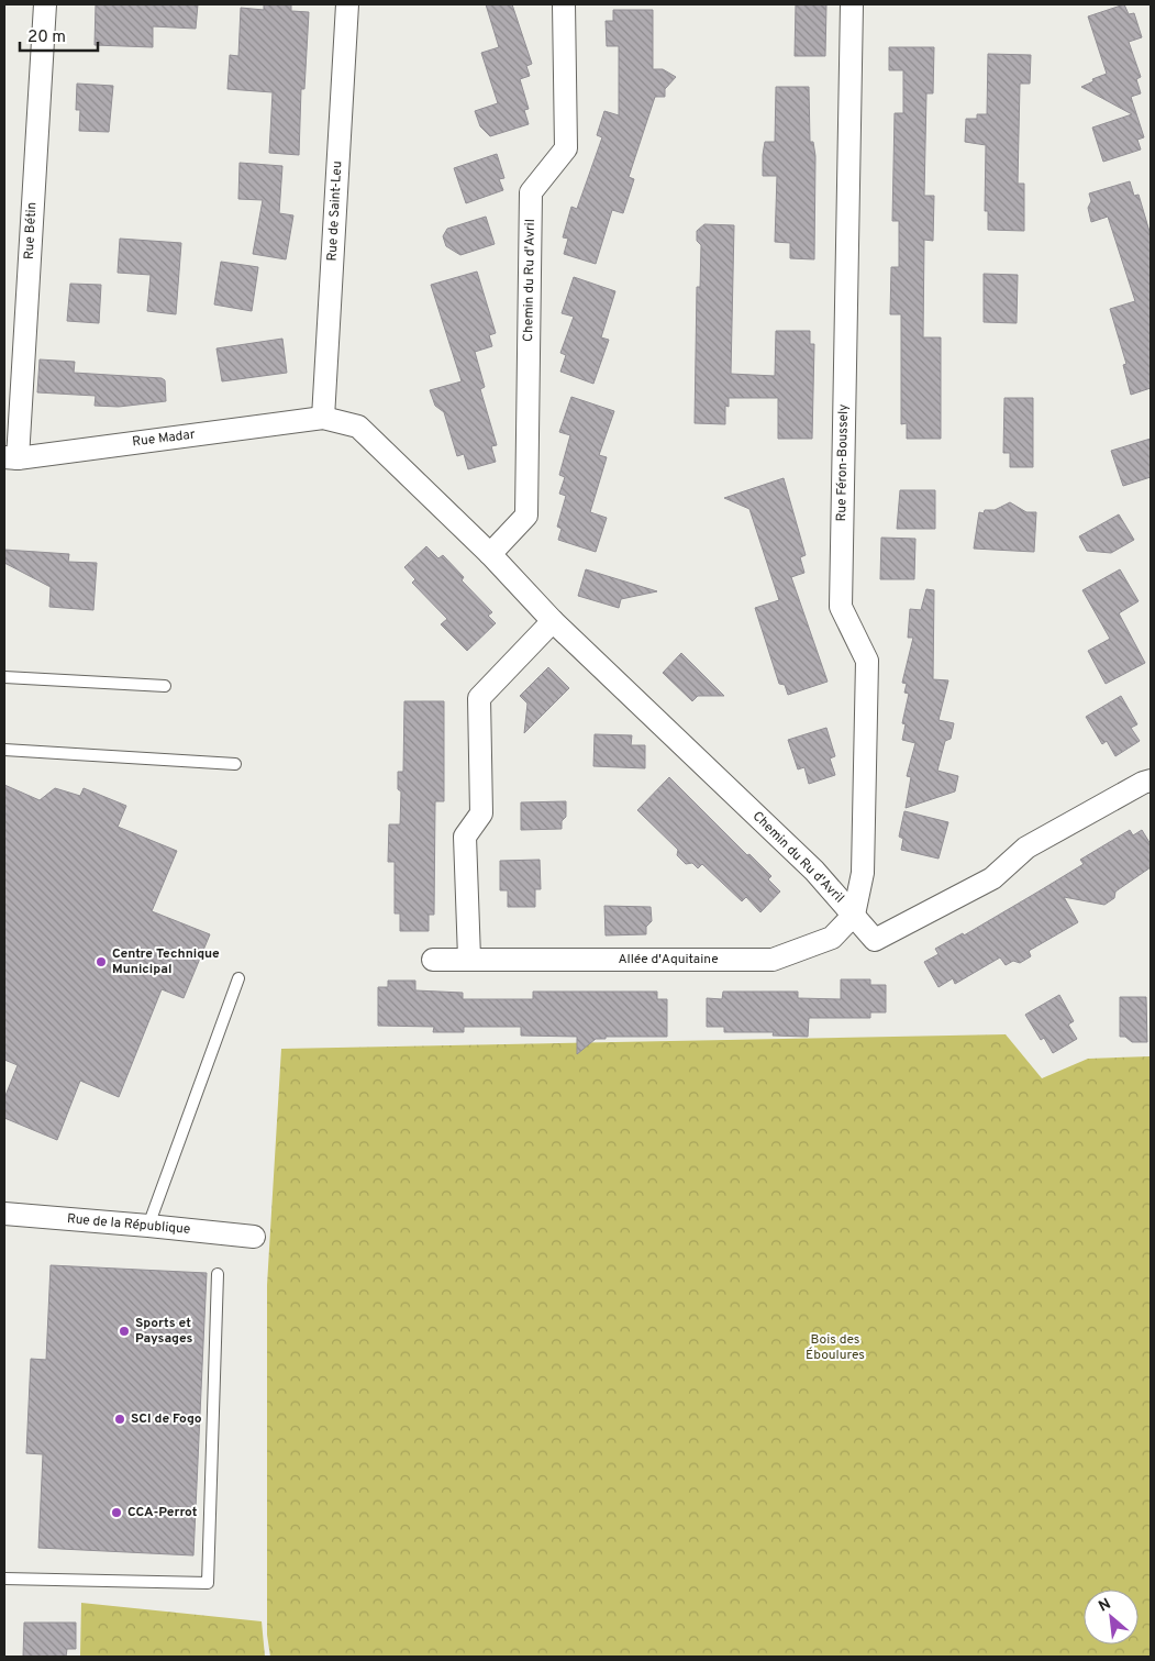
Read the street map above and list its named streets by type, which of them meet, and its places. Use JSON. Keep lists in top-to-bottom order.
{
  "streets": {
    "street": [
      "Rue de Saint-Leu",
      "Rue Bétin",
      "Chemin du Ru d'Avril",
      "Rue Madar",
      "Rue Féron-Boussely",
      "Allée d'Aquitaine",
      "Rue de la République"
    ]
  },
  "crossings": [
    ["Rue de Saint-Leu", "Chemin du Ru d'Avril"],
    ["Rue de Saint-Leu", "Rue Madar"],
    ["Rue Bétin", "Rue Madar"],
    ["Chemin du Ru d'Avril", "Rue Madar"],
    ["Chemin du Ru d'Avril", "Rue Féron-Boussely"],
    ["Chemin du Ru d'Avril", "Allée d'Aquitaine"],
    ["Rue Féron-Boussely", "Allée d'Aquitaine"]
  ],
  "parks": ["Bois des Éboulures"],
  "places": [
    "Centre Technique Municipal",
    "Sports et Paysages",
    "SCI de Fogo",
    "CCA-Perrot"
  ],
  "scale_bar": "20 m",
  "north": "top left"
}
